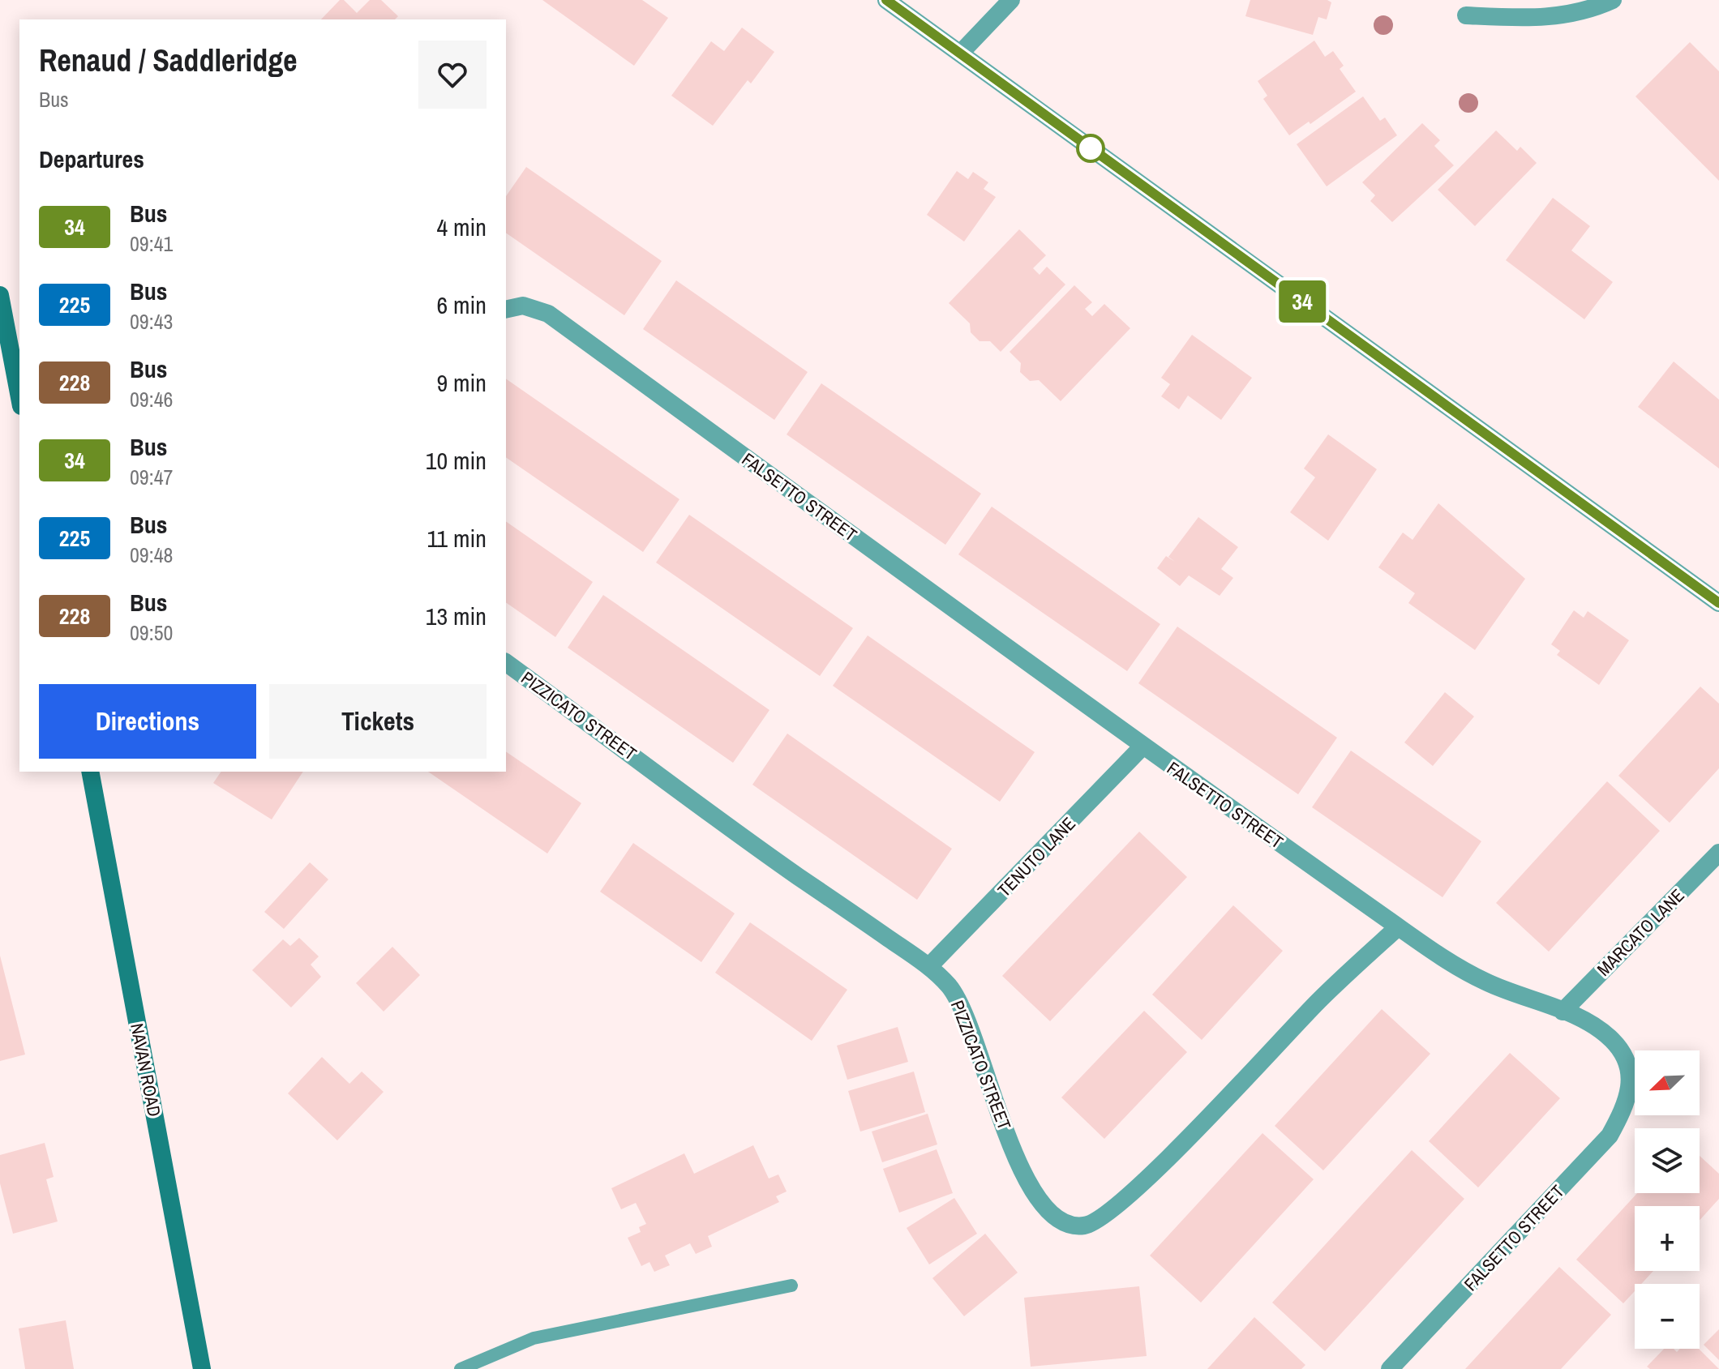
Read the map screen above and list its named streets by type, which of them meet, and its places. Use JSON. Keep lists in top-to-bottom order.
{
  "streets": {
    "main road": ["NAVAN ROAD"],
    "street": [
      "FALSETTO STREET",
      "PIZZICATO STREET",
      "TENUTO LANE",
      "MARCATO LANE"
    ]
  },
  "crossings": [
    ["FALSETTO STREET", "PIZZICATO STREET"],
    ["FALSETTO STREET", "TENUTO LANE"],
    ["FALSETTO STREET", "MARCATO LANE"],
    ["PIZZICATO STREET", "TENUTO LANE"]
  ],
  "lines": ["bus line 34"],
  "north": "bottom left",
  "page": {
    "on_map": "34",
    "heading": [
      ["Renaud / Saddleridge", "Bus"],
      "Departures"
    ],
    "list": [
      {
        "mark": "34",
        "name": "Bus",
        "note": "09:41",
        "value": "4 min"
      },
      {
        "mark": "225",
        "name": "Bus",
        "note": "09:43",
        "value": "6 min"
      },
      {
        "mark": "228",
        "name": "Bus",
        "note": "09:46",
        "value": "9 min"
      },
      {
        "mark": "34",
        "name": "Bus",
        "note": "09:47",
        "value": "10 min"
      },
      {
        "mark": "225",
        "name": "Bus",
        "note": "09:48",
        "value": "11 min"
      },
      {
        "mark": "228",
        "name": "Bus",
        "note": "09:50",
        "value": "13 min"
      }
    ],
    "buttons": ["Directions", "Tickets"],
    "map_buttons": ["+", "−"]
  }
}
